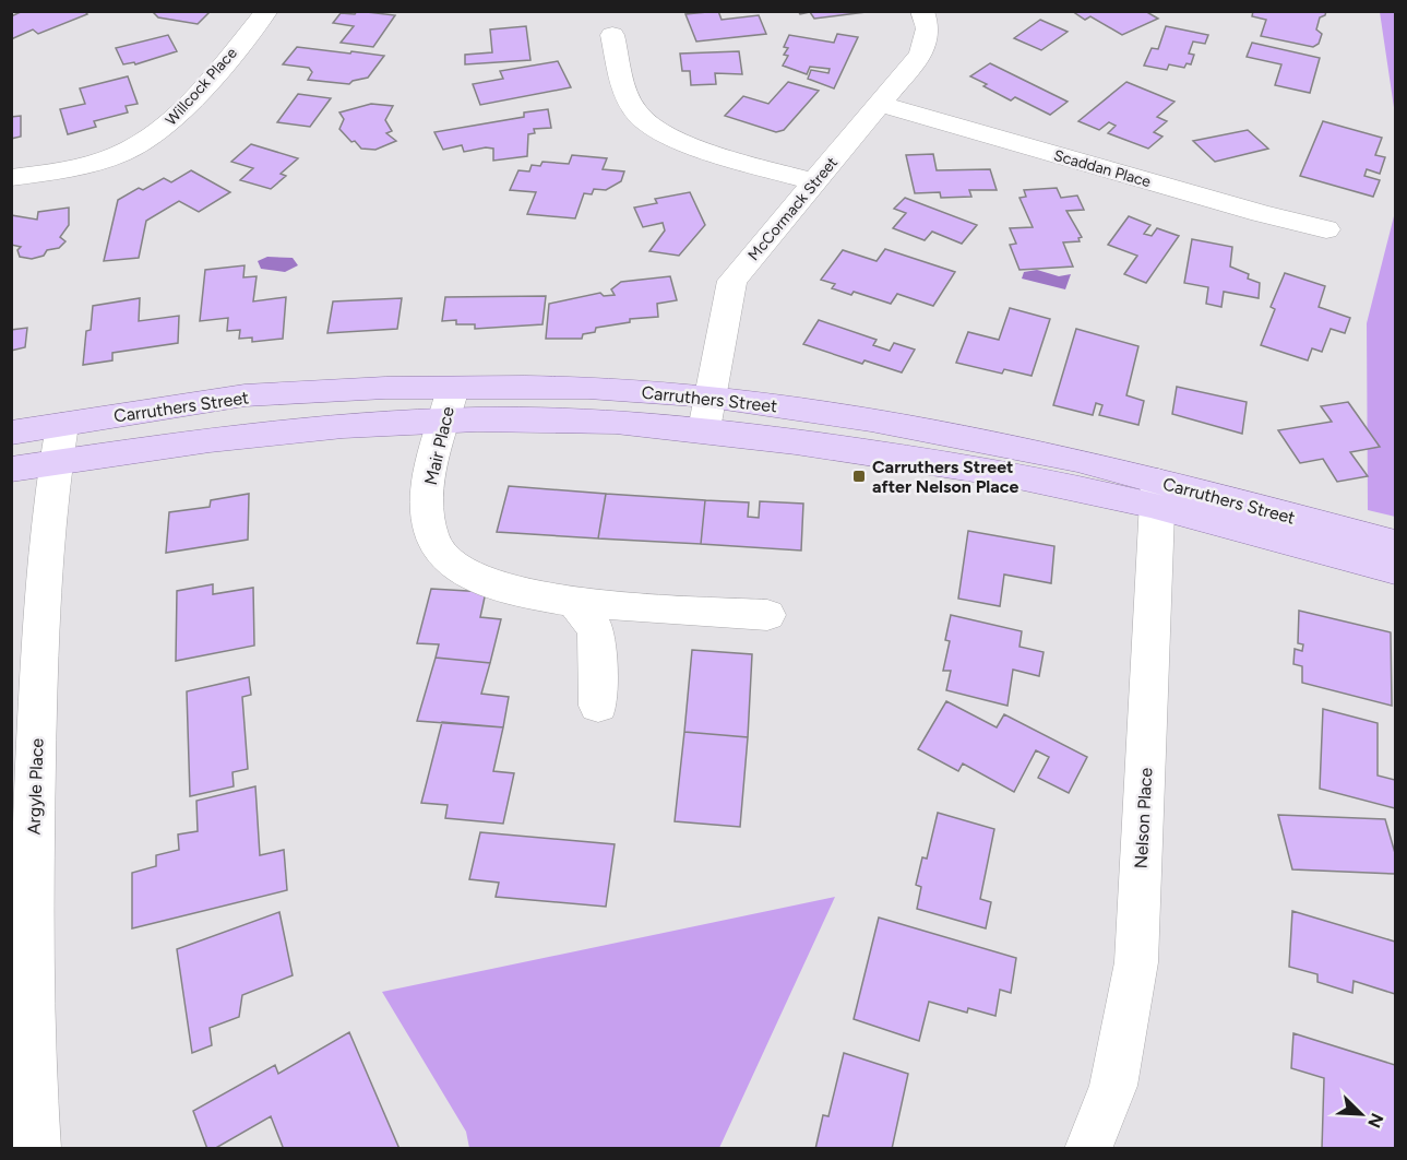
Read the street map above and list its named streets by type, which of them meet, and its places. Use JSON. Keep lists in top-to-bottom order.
{
  "streets": {
    "main road": ["Carruthers Street"],
    "street": [
      "Willcock Place",
      "Scaddan Place",
      "McCormack Street",
      "Mair Place",
      "Argyle Place",
      "Nelson Place"
    ]
  },
  "crossings": [
    ["Scaddan Place", "McCormack Street"],
    ["McCormack Street", "Carruthers Street"],
    ["Carruthers Street", "Mair Place"],
    ["Carruthers Street", "Argyle Place"],
    ["Carruthers Street", "Nelson Place"]
  ],
  "places": {
    "transit": ["Carruthers Street after Nelson Place"]
  },
  "north": "bottom right"
}
